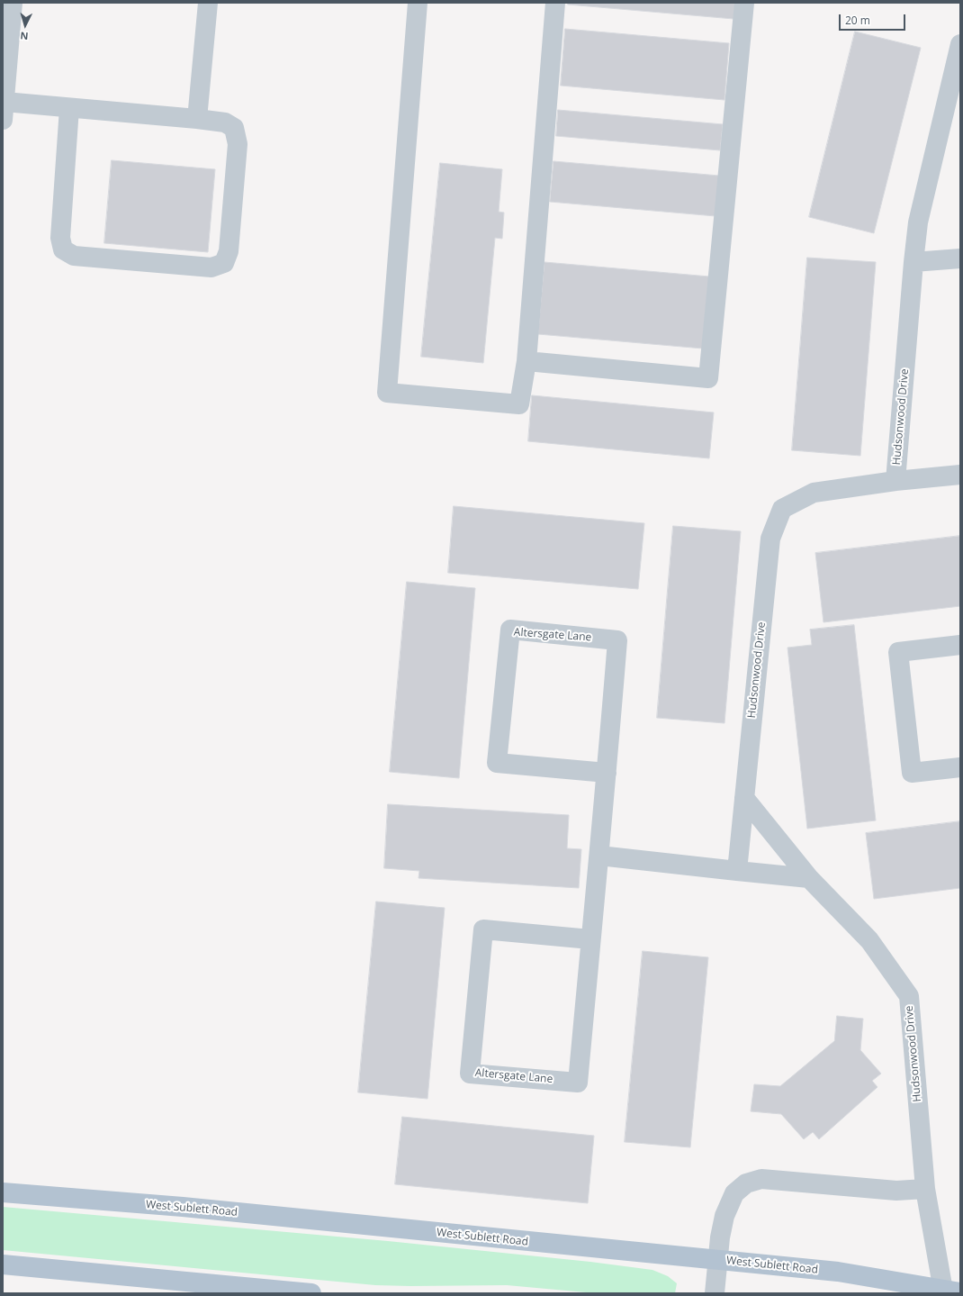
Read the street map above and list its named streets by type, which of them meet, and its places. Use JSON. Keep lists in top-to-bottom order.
{
  "streets": {
    "main road": ["West Sublett Road"],
    "street": ["Hudsonwood Drive", "Altersgate Lane"]
  },
  "crossings": [
    ["Hudsonwood Drive", "West Sublett Road"]
  ],
  "scale_bar": "20 m",
  "north": "bottom"
}
